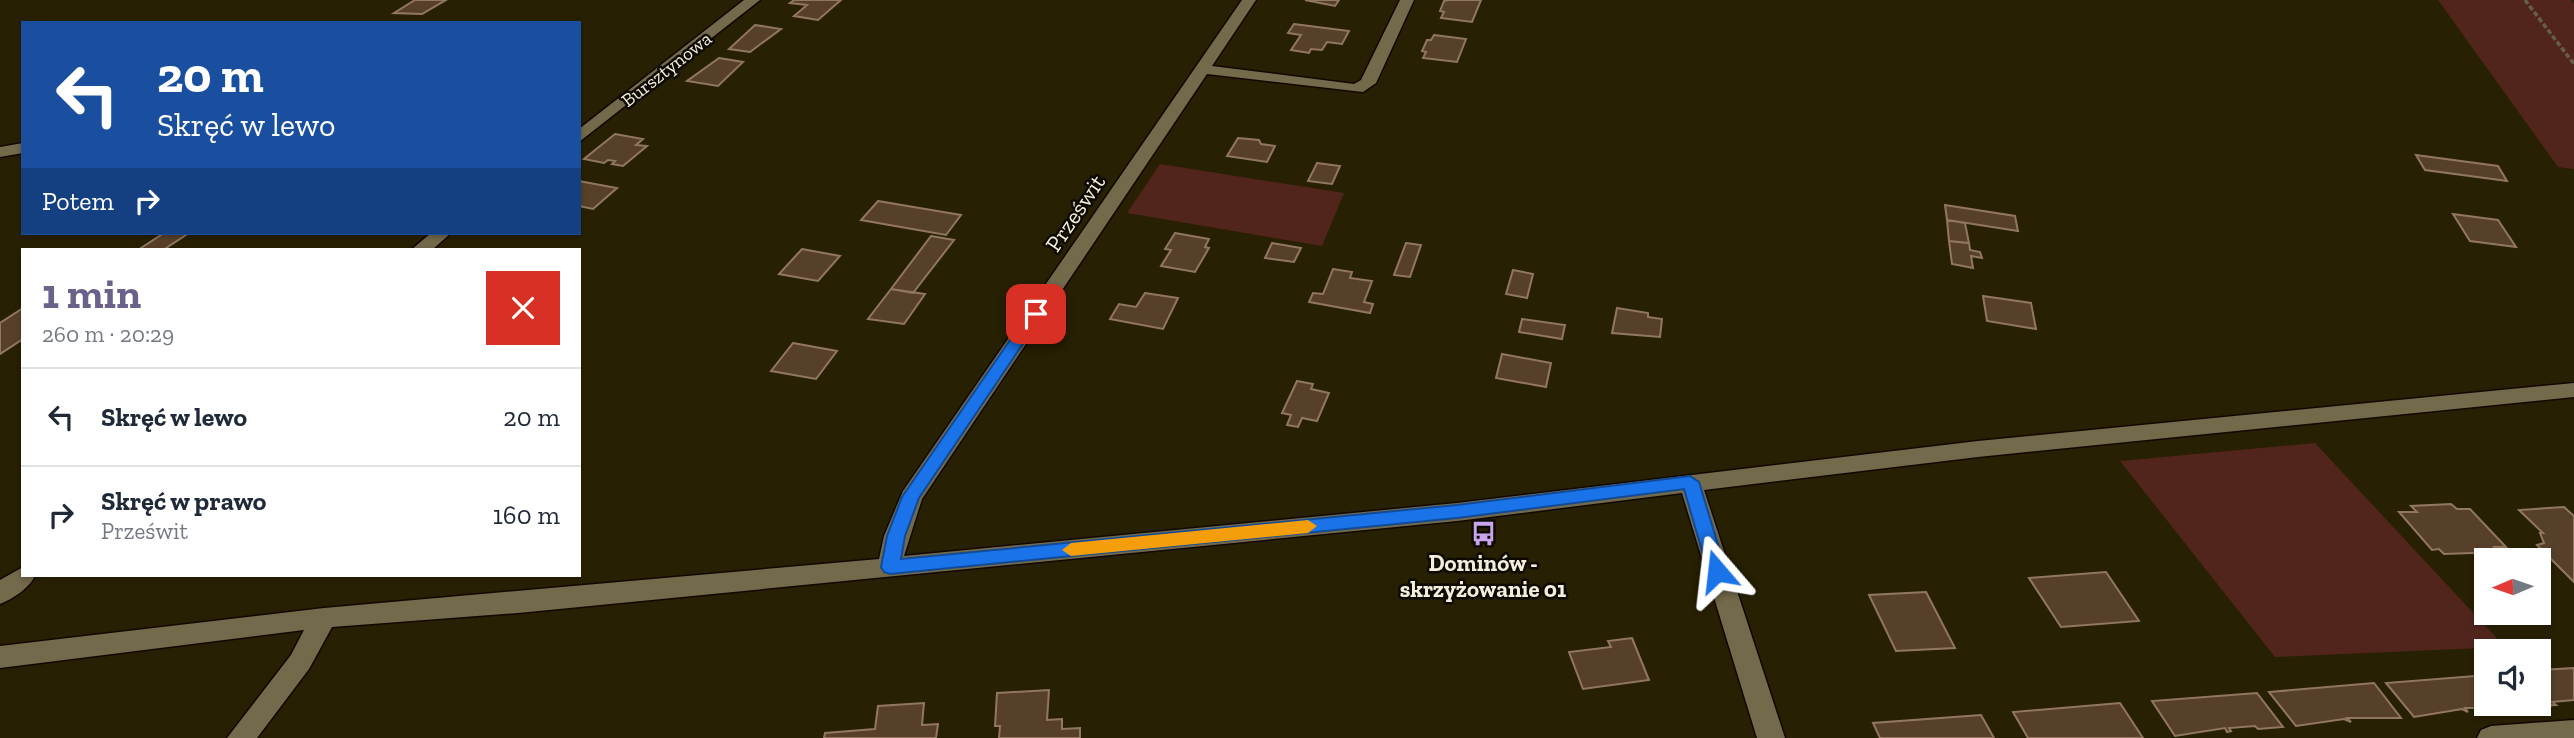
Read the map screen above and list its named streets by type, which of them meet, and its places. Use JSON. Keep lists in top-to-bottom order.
{
  "streets": {
    "street": ["Bursztynowa", "Prześwit"]
  },
  "places": {
    "bus stop": ["Dominów - skrzyżowanie 01"]
  },
  "north": "left",
  "page": {
    "turn": ["20 m", "Skręć w lewo"],
    "then": "Potem",
    "heading": ["1 min", "260 m · 20:29"],
    "list": [
      {
        "name": "Skręć w lewo",
        "value": "20 m"
      },
      {
        "name": "Skręć w prawo",
        "note": "Prześwit",
        "value": "160 m"
      }
    ]
  }
}
